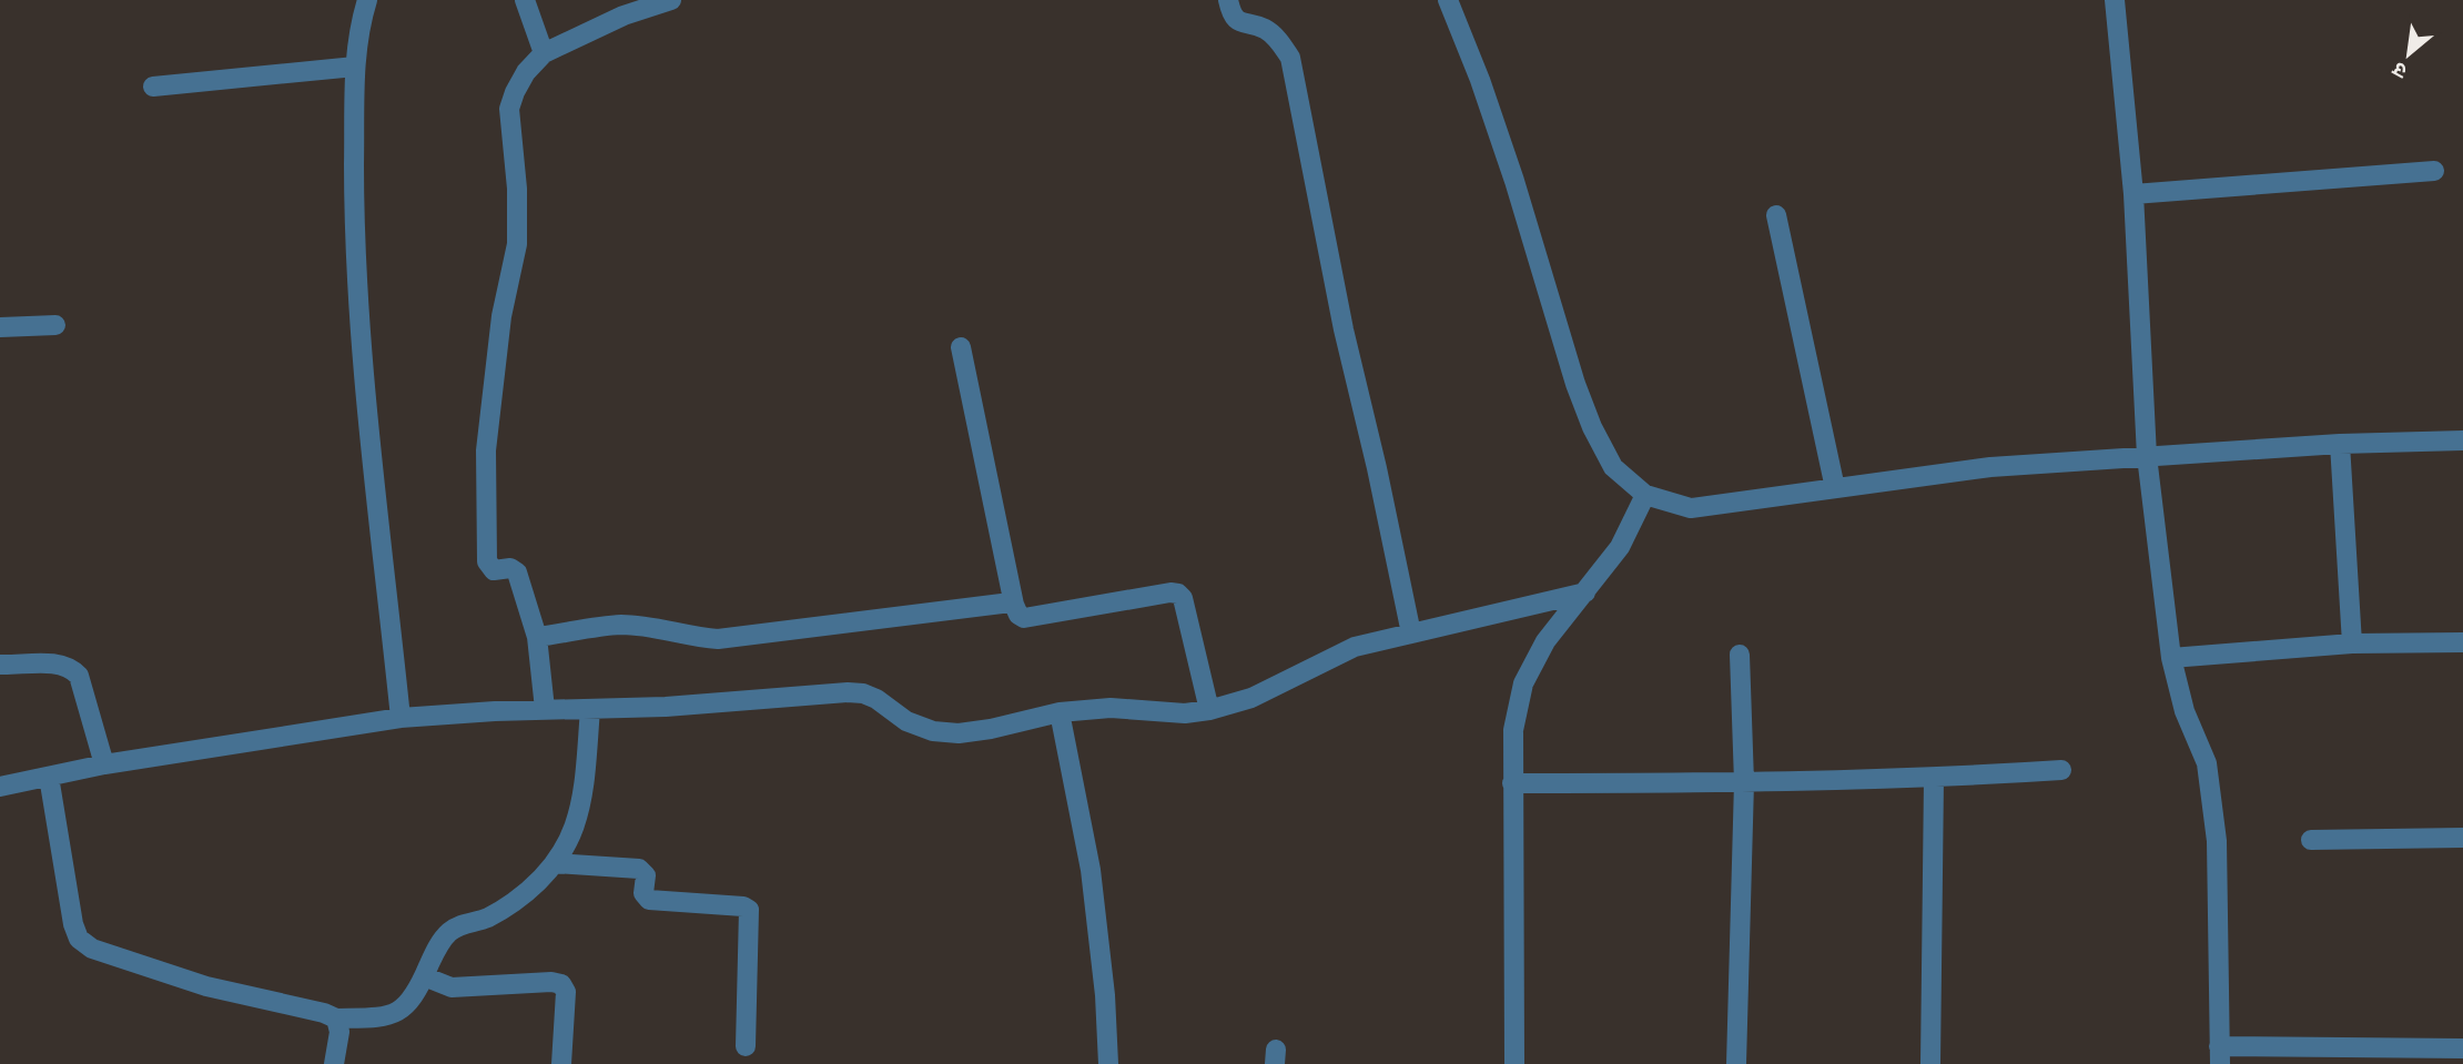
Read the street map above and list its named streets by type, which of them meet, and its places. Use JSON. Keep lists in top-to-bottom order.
{
  "north": "bottom left"
}
